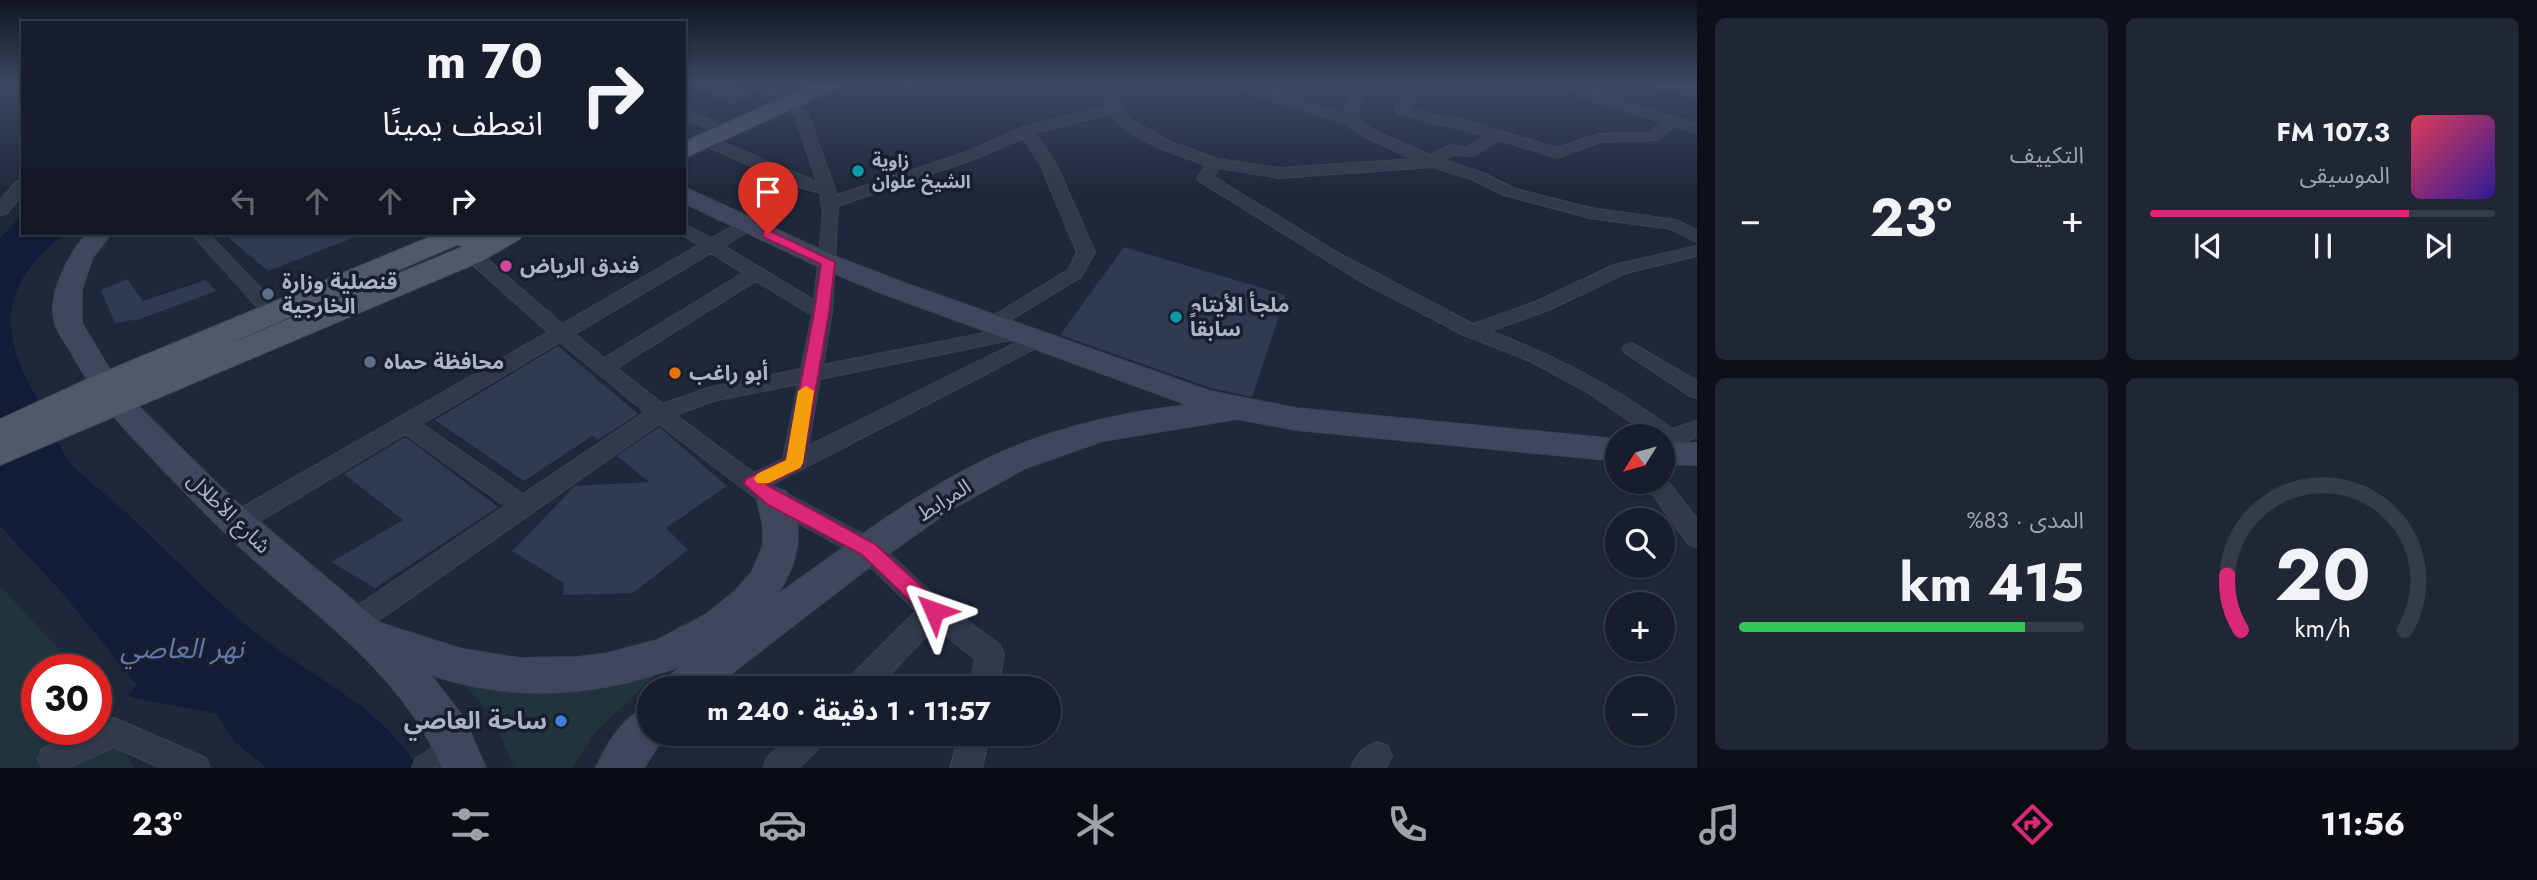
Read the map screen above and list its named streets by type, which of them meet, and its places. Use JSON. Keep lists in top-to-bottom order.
{
  "streets": {
    "main road": ["المرابط", "شارع الأطلال"]
  },
  "water": ["نهر العاصي"],
  "places": [
    "زاوية الشيخ علوان",
    "فندق الرياض",
    "قنصلية وزارة الخارجية",
    "ملجأ الأيتام سابقاً",
    "محافظة حماه",
    "أبو راغب",
    "ساحة العاصي"
  ],
  "north": "bottom left",
  "page": {
    "tile": [
      "التكييف",
      ["المدى · 83%", "415 km"]
    ],
    "turn": ["70 m", "انعطف يمينًا"],
    "song": ["107.3 FM", "الموسيقى"],
    "heat": ["−", "23°", "+"],
    "map_buttons": ["+", "−"],
    "limit": "30",
    "trip": "11:57 · 1 دقيقة · 240 m",
    "tabs": ["11:56", "23°"],
    "gauge": ["20", "km/h"]
  }
}
